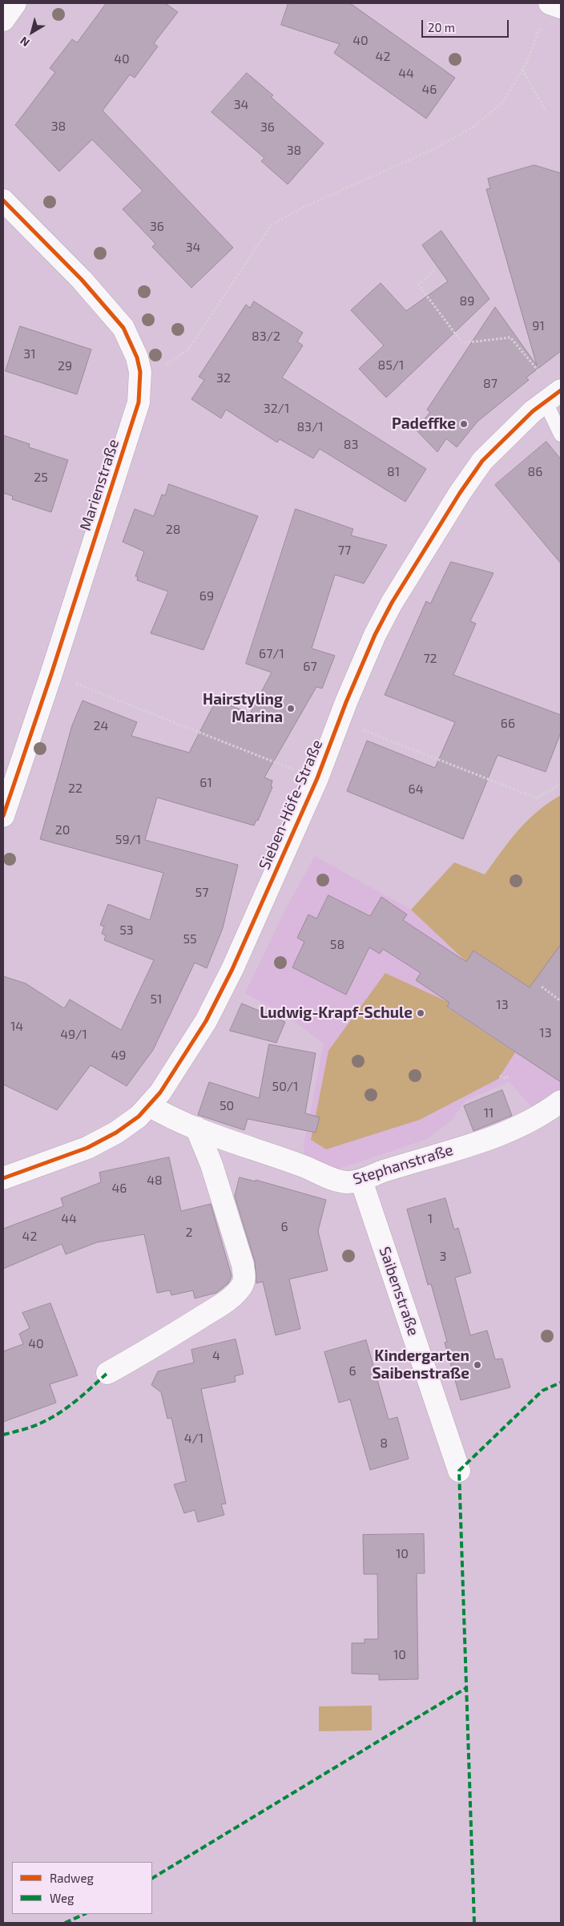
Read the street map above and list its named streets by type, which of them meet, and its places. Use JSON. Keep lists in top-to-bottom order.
{
  "streets": {
    "street": [
      "Marienstraße",
      "Sieben-Höfe-Straße",
      "Stephanstraße",
      "Saibenstraße"
    ]
  },
  "crossings": [
    ["Sieben-Höfe-Straße", "Stephanstraße"],
    ["Stephanstraße", "Saibenstraße"]
  ],
  "places": [
    "Padeffke",
    "Hairstyling Marina",
    "Ludwig-Krapf-Schule",
    "Kindergarten Saibenstraße"
  ],
  "house_numbers": [
    "40",
    "42",
    "40",
    "44",
    "46",
    "34",
    "38",
    "36",
    "38",
    "36",
    "34",
    "89",
    "91",
    "83/2",
    "31",
    "85/1",
    "29",
    "32",
    "87",
    "32/1",
    "83/1",
    "83",
    "81",
    "86",
    "25",
    "28",
    "77",
    "69",
    "67/1",
    "72",
    "67",
    "66",
    "24",
    "61",
    "22",
    "64",
    "20",
    "59/1",
    "57",
    "53",
    "55",
    "58",
    "51",
    "13",
    "14",
    "13",
    "49/1",
    "49",
    "50/1",
    "50",
    "11",
    "48",
    "46",
    "44",
    "1",
    "6",
    "2",
    "42",
    "3",
    "40",
    "4",
    "6",
    "4/1",
    "8",
    "10",
    "10"
  ],
  "legend": ["Radweg", "Weg"],
  "scale_bar": "20 m",
  "north": "bottom left"
}
